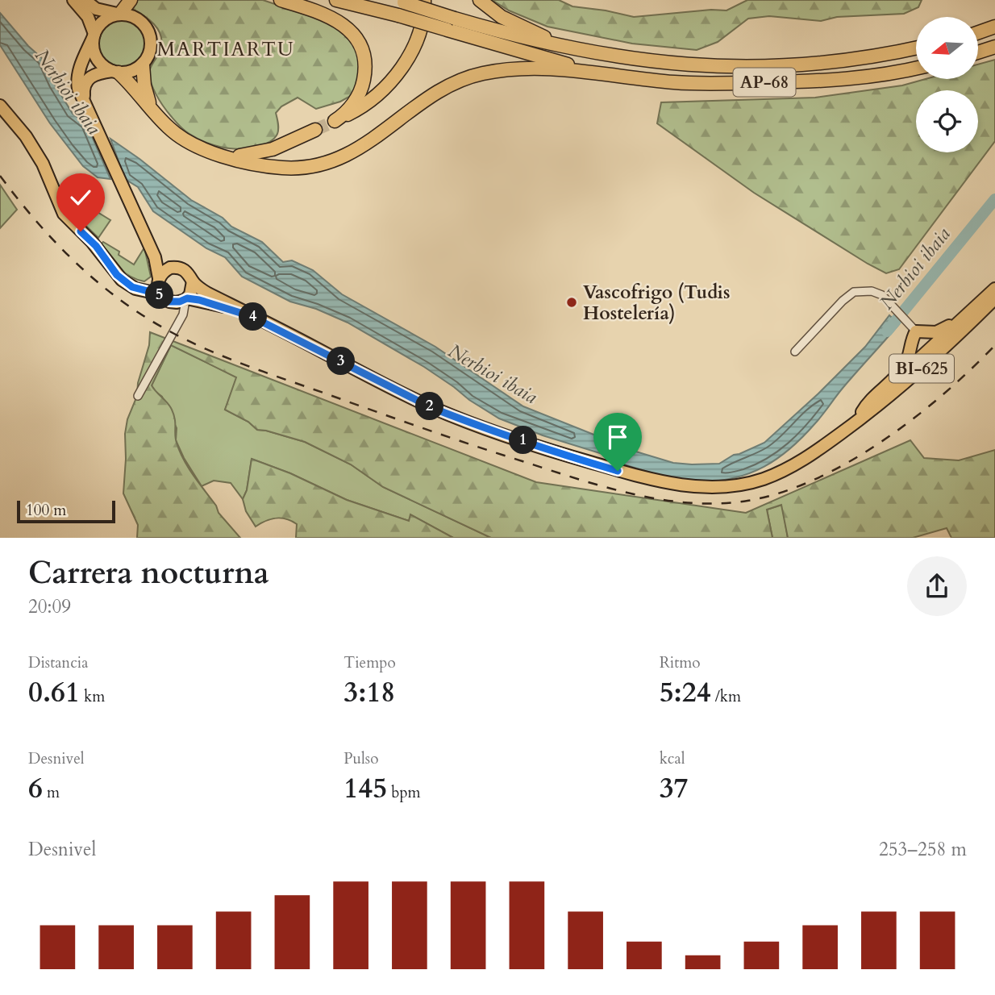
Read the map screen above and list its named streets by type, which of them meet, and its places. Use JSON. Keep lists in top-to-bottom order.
{
  "streets": {
    "highway": ["AP-68"],
    "main road": ["BI-625"]
  },
  "districts": ["MARTIARTU"],
  "water": ["Nerbioi ibaia"],
  "places": ["Vascofrigo (Tudis Hostelería)"],
  "scale_bar": "100 m",
  "north": "left",
  "page": {
    "pins": [
      "5",
      "4",
      "3",
      "2",
      "1"
    ],
    "scale": "100 m",
    "heading": ["Carrera nocturna", "20:09"],
    "stats": [
      ["Distancia", "0.61 km"],
      ["Tiempo", "3:18"],
      ["Ritmo", "5:24 /km"],
      ["Desnivel", "6 m"],
      ["Pulso", "145 bpm"],
      ["kcal", "37"]
    ],
    "chart": ["Desnivel", "253–258 m"]
  }
}
